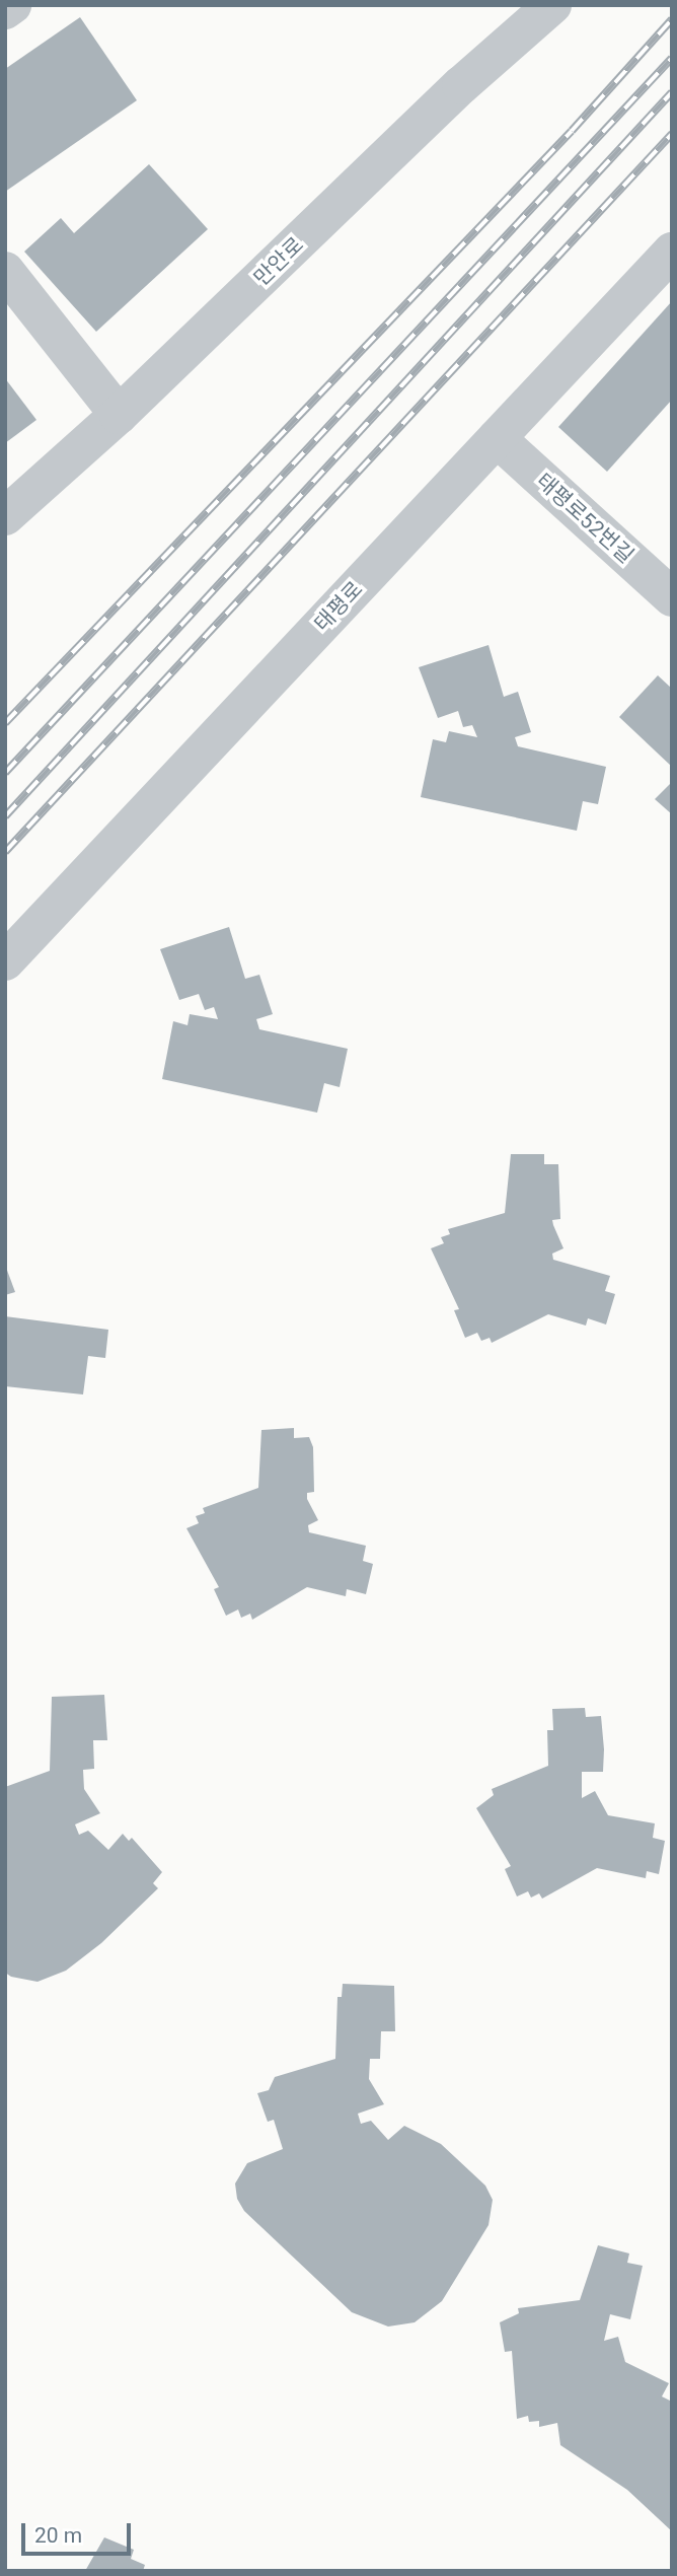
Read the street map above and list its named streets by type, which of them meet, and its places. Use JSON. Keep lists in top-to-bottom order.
{
  "streets": {
    "street": ["만안로", "태평로52번길", "태평로"]
  },
  "crossings": [
    ["태평로52번길", "태평로"]
  ],
  "scale_bar": "20 m"
}
